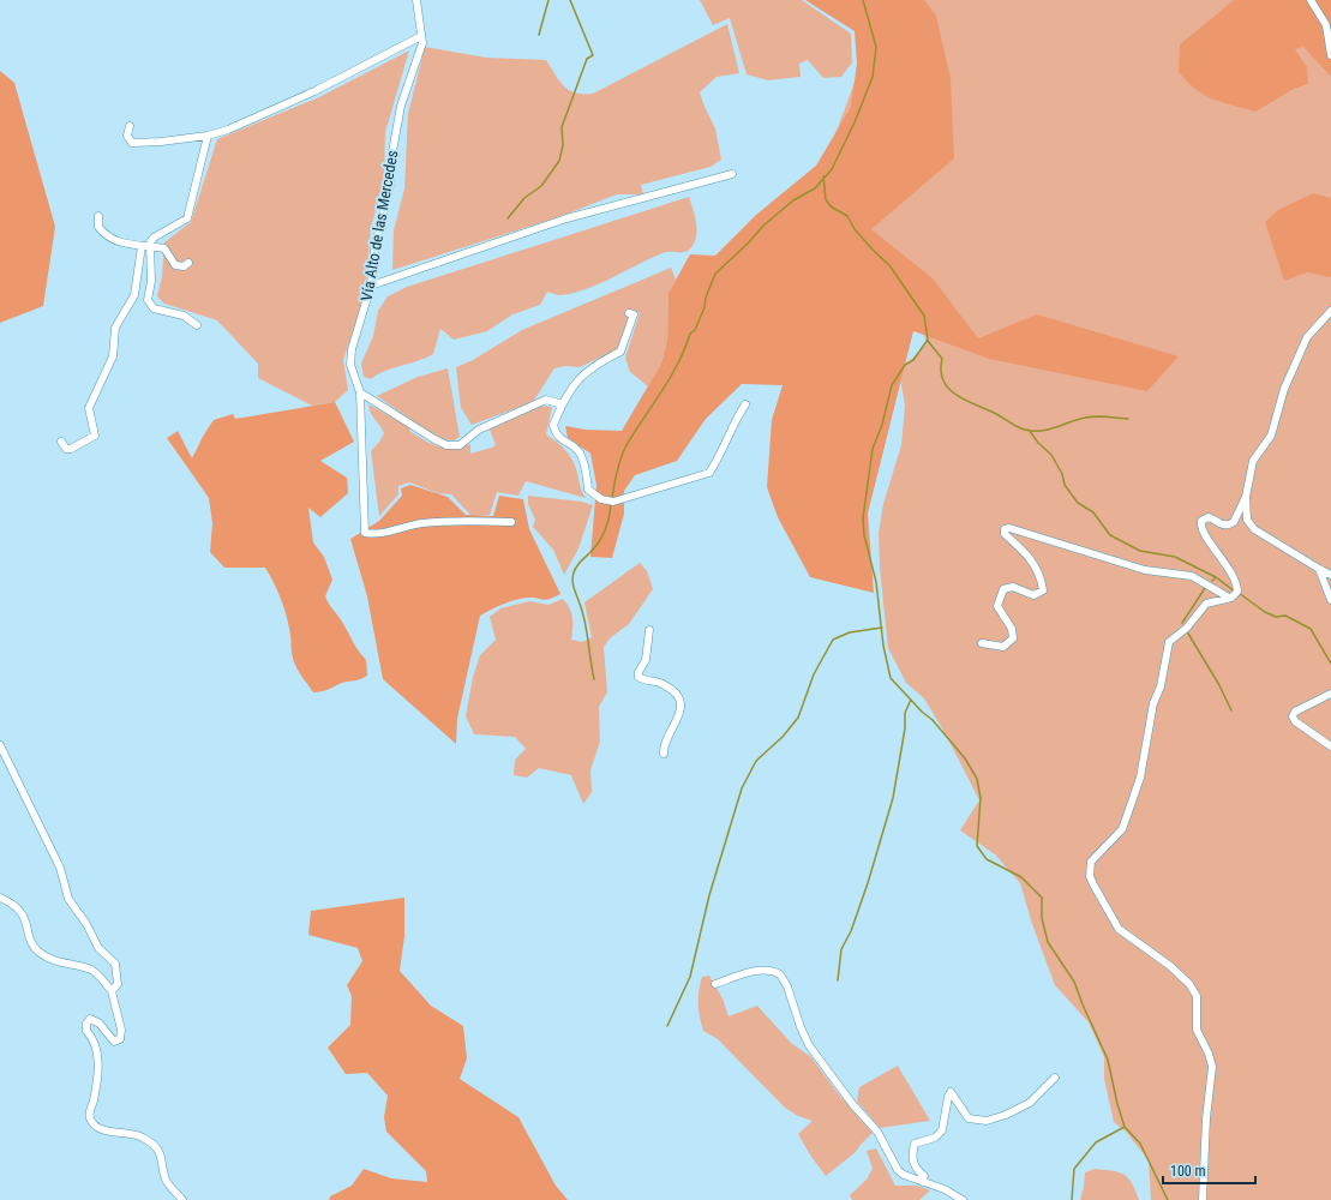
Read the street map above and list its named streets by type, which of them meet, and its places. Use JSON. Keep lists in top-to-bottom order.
{
  "streets": {
    "street": ["Vía Alto de las Mercedes"]
  },
  "scale_bar": "100 m"
}
